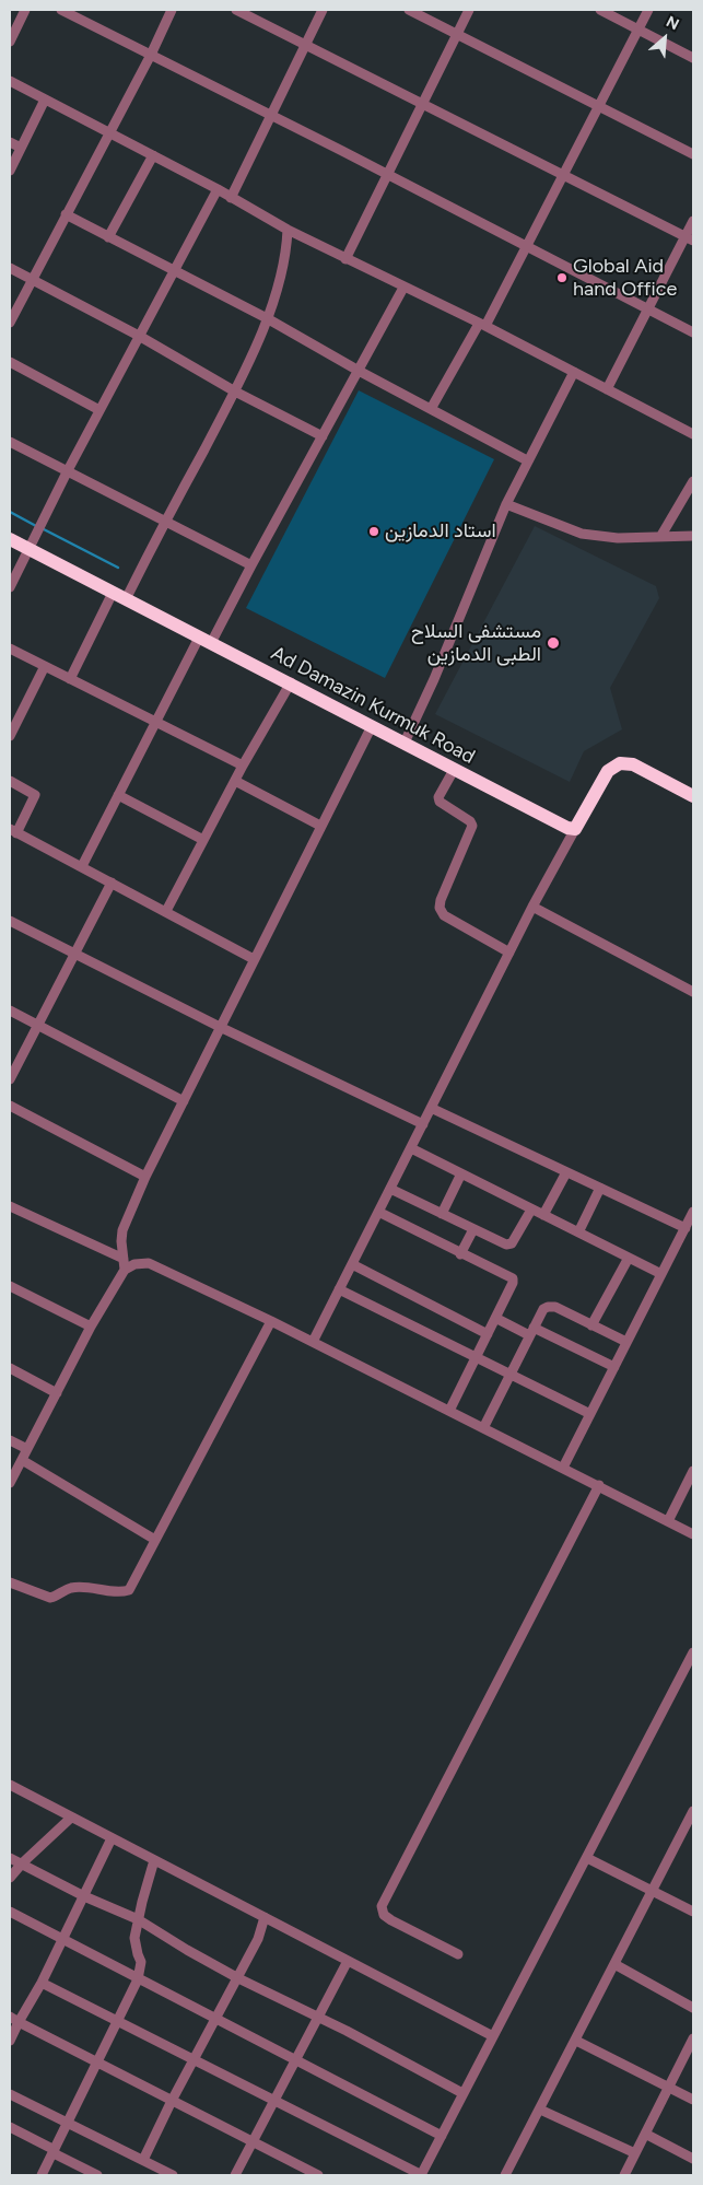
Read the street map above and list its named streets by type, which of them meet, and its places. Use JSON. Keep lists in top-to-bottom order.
{
  "streets": {
    "highway": ["Ad Damazin Kurmuk Road"]
  },
  "places": ["Global Aid hand Office", "استاد الدمازين", "مستشفى السلاح الطبى الدمازين"],
  "north": "top right"
}
